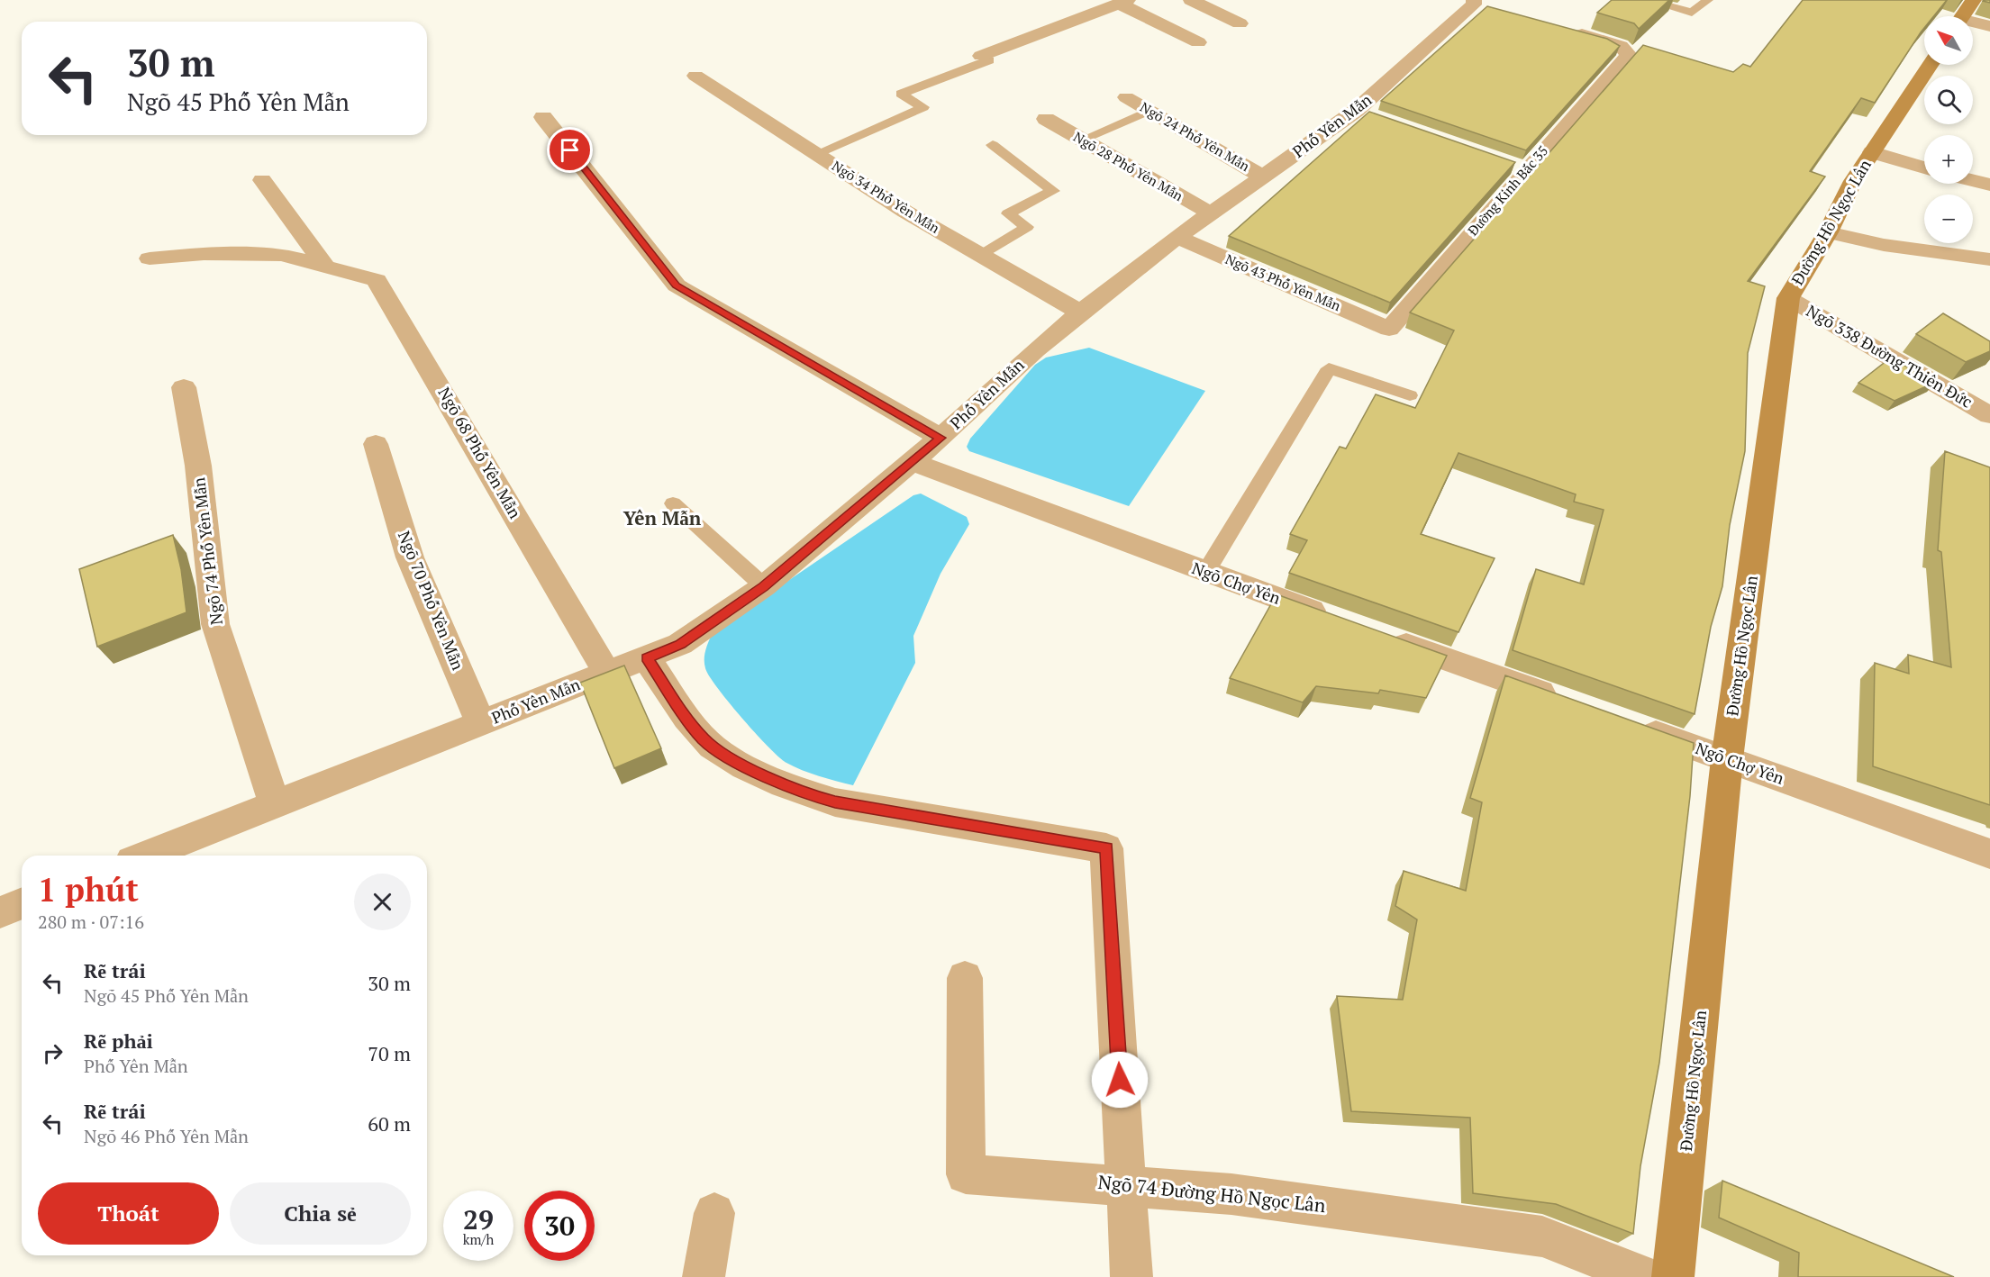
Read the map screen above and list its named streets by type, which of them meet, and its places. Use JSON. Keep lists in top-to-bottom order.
{
  "streets": {
    "street": [
      "Phố Yên Mẫn",
      "Ngõ 24 Phố Yên Mẫn",
      "Ngõ 28 Phố Yên Mẫn",
      "Đường Kinh Bắc 35",
      "Ngõ 34 Phố Yên Mẫn",
      "Đường Hồ Ngọc Lân",
      "Ngõ 43 Phố Yên Mẫn",
      "Ngõ 338 Đường Thiên Đức",
      "Ngõ 68 Phố Yên Mẫn",
      "Ngõ 74 Phố Yên Mẫn",
      "Ngõ Chợ Yên",
      "Ngõ 70 Phố Yên Mẫn",
      "Ngõ 74 Đường Hồ Ngọc Lân"
    ]
  },
  "crossings": [
    ["Phố Yên Mẫn", "Ngõ 24 Phố Yên Mẫn"],
    ["Phố Yên Mẫn", "Ngõ 28 Phố Yên Mẫn"],
    ["Phố Yên Mẫn", "Ngõ 34 Phố Yên Mẫn"],
    ["Phố Yên Mẫn", "Ngõ 43 Phố Yên Mẫn"],
    ["Phố Yên Mẫn", "Ngõ 68 Phố Yên Mẫn"],
    ["Phố Yên Mẫn", "Ngõ 74 Phố Yên Mẫn"],
    ["Phố Yên Mẫn", "Ngõ Chợ Yên"],
    ["Phố Yên Mẫn", "Ngõ 70 Phố Yên Mẫn"],
    ["Đường Kinh Bắc 35", "Ngõ 43 Phố Yên Mẫn"],
    ["Đường Hồ Ngọc Lân", "Ngõ 338 Đường Thiên Đức"],
    ["Đường Hồ Ngọc Lân", "Ngõ Chợ Yên"]
  ],
  "districts": ["Yên Mẫn"],
  "north": "top left",
  "page": {
    "map_buttons": ["+", "−"],
    "turn": ["30 m", "Ngõ 45 Phố Yên Mẫn"],
    "heading": ["1 phút", "280 m · 07:16"],
    "list": [
      {
        "name": "Rẽ trái",
        "note": "Ngõ 45 Phố Yên Mẫn",
        "value": "30 m"
      },
      {
        "name": "Rẽ phải",
        "note": "Phố Yên Mẫn",
        "value": "70 m"
      },
      {
        "name": "Rẽ trái",
        "note": "Ngõ 46 Phố Yên Mẫn",
        "value": "60 m"
      }
    ],
    "buttons": ["Thoát", "Chia sẻ"],
    "speed": "29 km/h",
    "limit": "30"
  }
}
